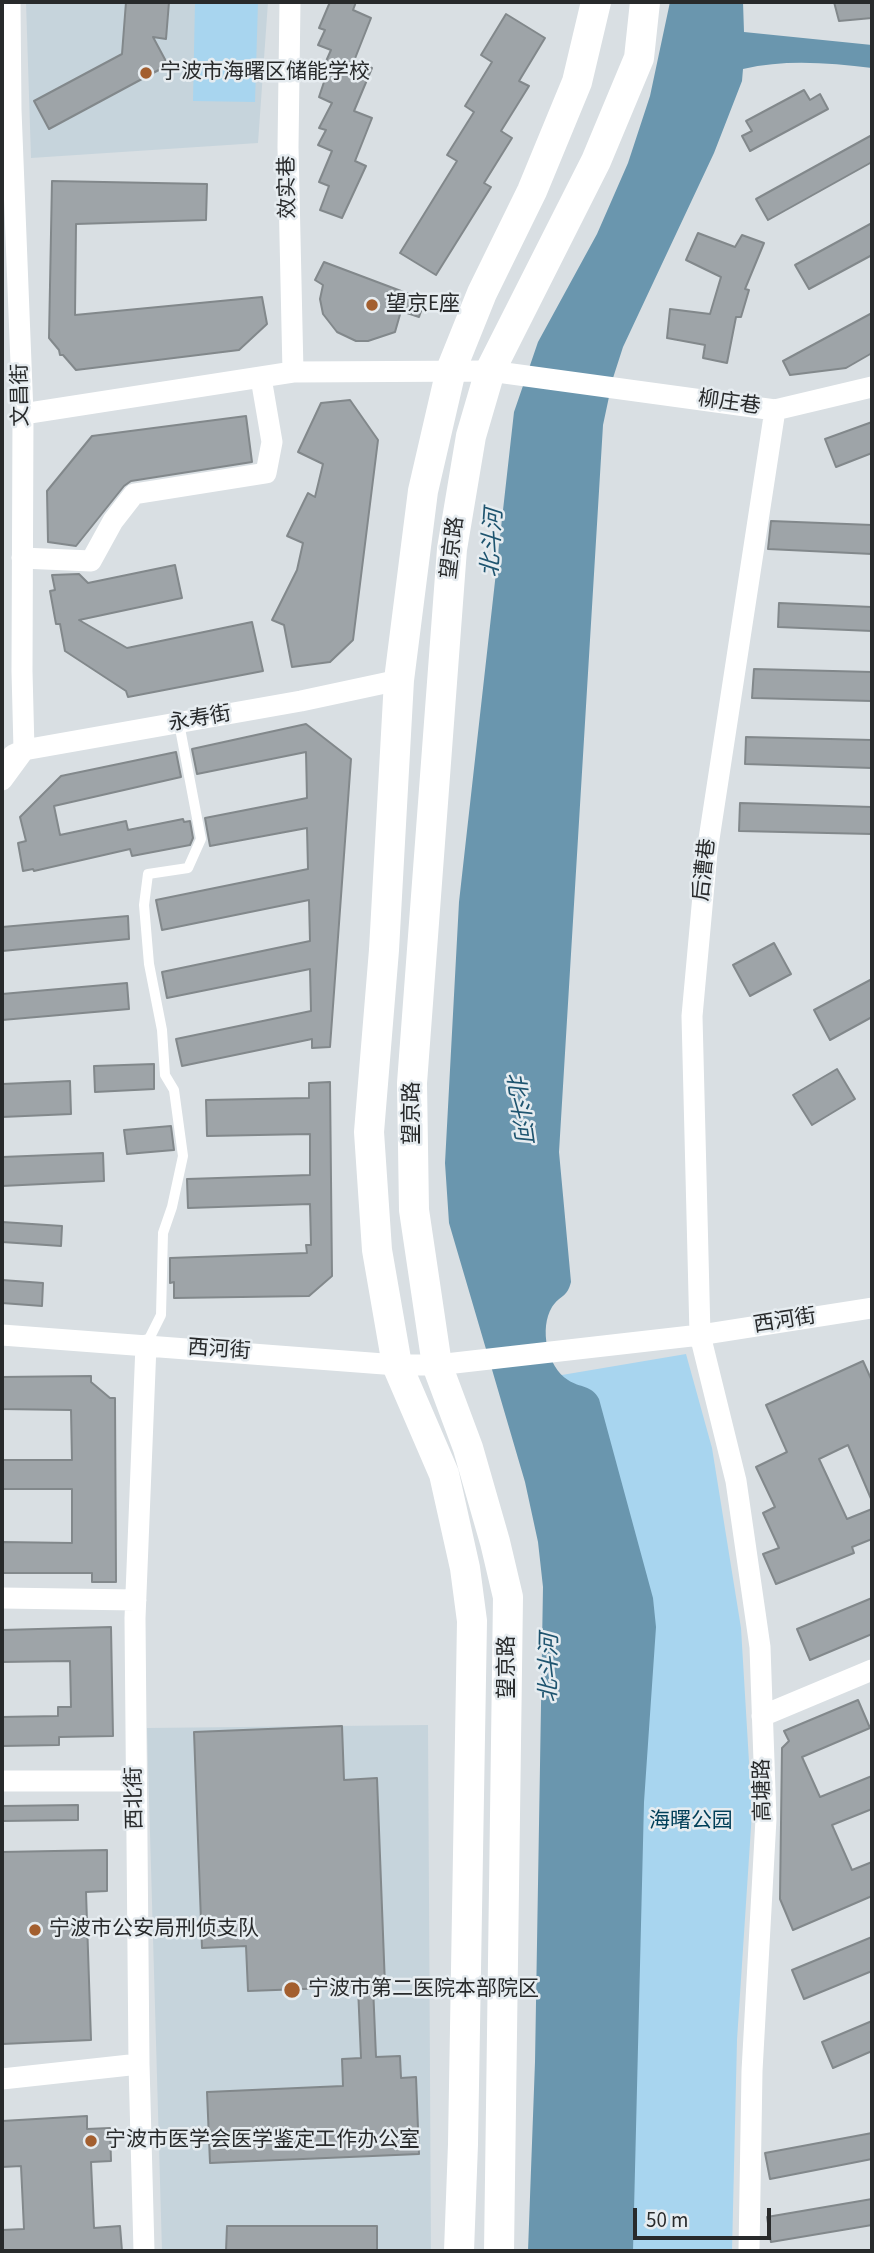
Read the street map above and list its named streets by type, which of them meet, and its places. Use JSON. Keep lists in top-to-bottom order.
{
  "streets": {
    "main road": ["望京路"],
    "street": [
      "效实巷",
      "文昌街",
      "柳庄巷",
      "永寿街",
      "后漕巷",
      "西河街",
      "高塘路",
      "西北街"
    ]
  },
  "crossings": [
    ["效实巷", "柳庄巷"],
    ["文昌街", "柳庄巷"],
    ["文昌街", "永寿街"],
    ["柳庄巷", "望京路"],
    ["柳庄巷", "后漕巷"],
    ["望京路", "永寿街"],
    ["望京路", "西河街"],
    ["后漕巷", "西河街"],
    ["后漕巷", "高塘路"],
    ["西河街", "高塘路"],
    ["西河街", "西北街"]
  ],
  "water": ["北斗河"],
  "parks": ["海曙公园"],
  "places": [
    "宁波市海曙区储能学校",
    "望京E座",
    "宁波市公安局刑侦支队",
    "宁波市第二医院本部院区",
    "宁波市医学会医学鉴定工作办公室"
  ],
  "scale_bar": "50 m"
}
